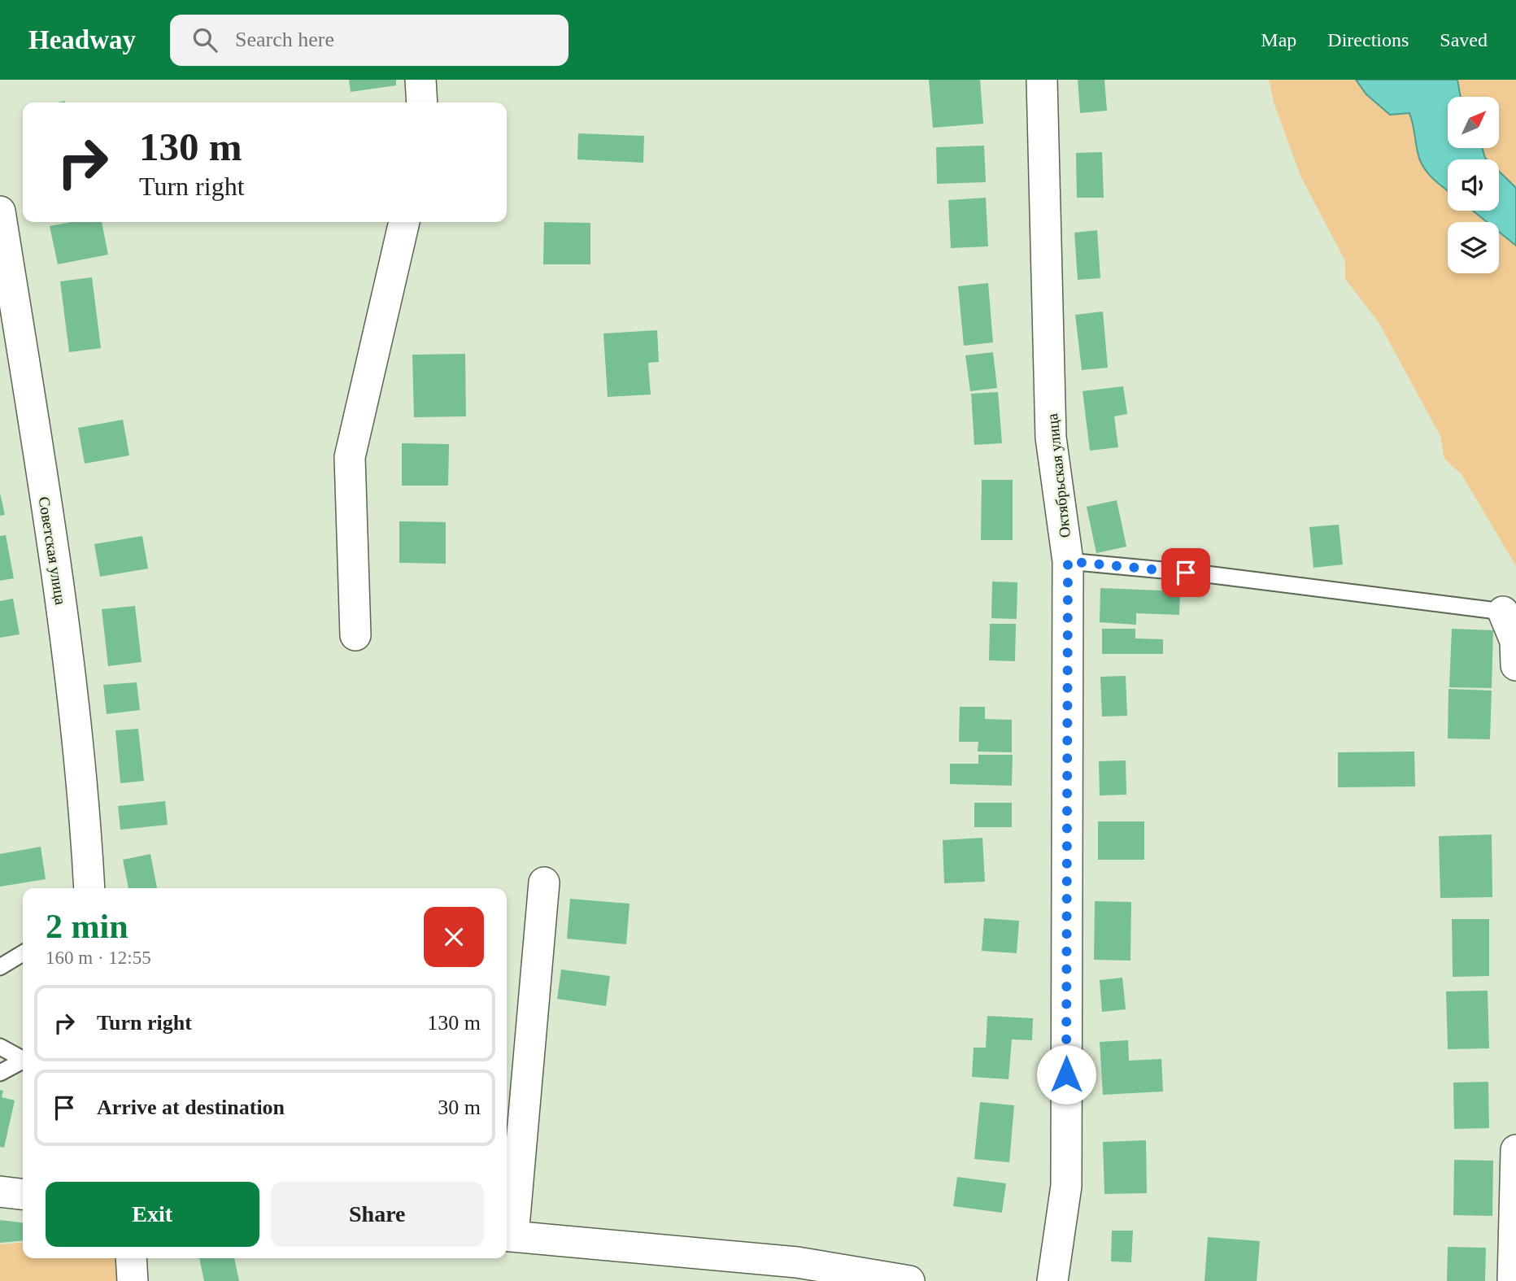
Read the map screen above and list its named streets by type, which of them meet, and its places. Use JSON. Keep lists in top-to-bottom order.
{
  "streets": {
    "street": ["Октябрьская улица", "Советская улица"]
  },
  "north": "top right",
  "page": {
    "header": "Headway",
    "search": "Search here",
    "nav": ["Map", "Directions", "Saved"],
    "turn": ["130 m", "Turn right"],
    "heading": ["2 min", "160 m · 12:55"],
    "list": [
      {
        "name": "Turn right",
        "value": "130 m"
      },
      {
        "name": "Arrive at destination",
        "value": "30 m"
      }
    ],
    "buttons": ["Exit", "Share"]
  }
}
